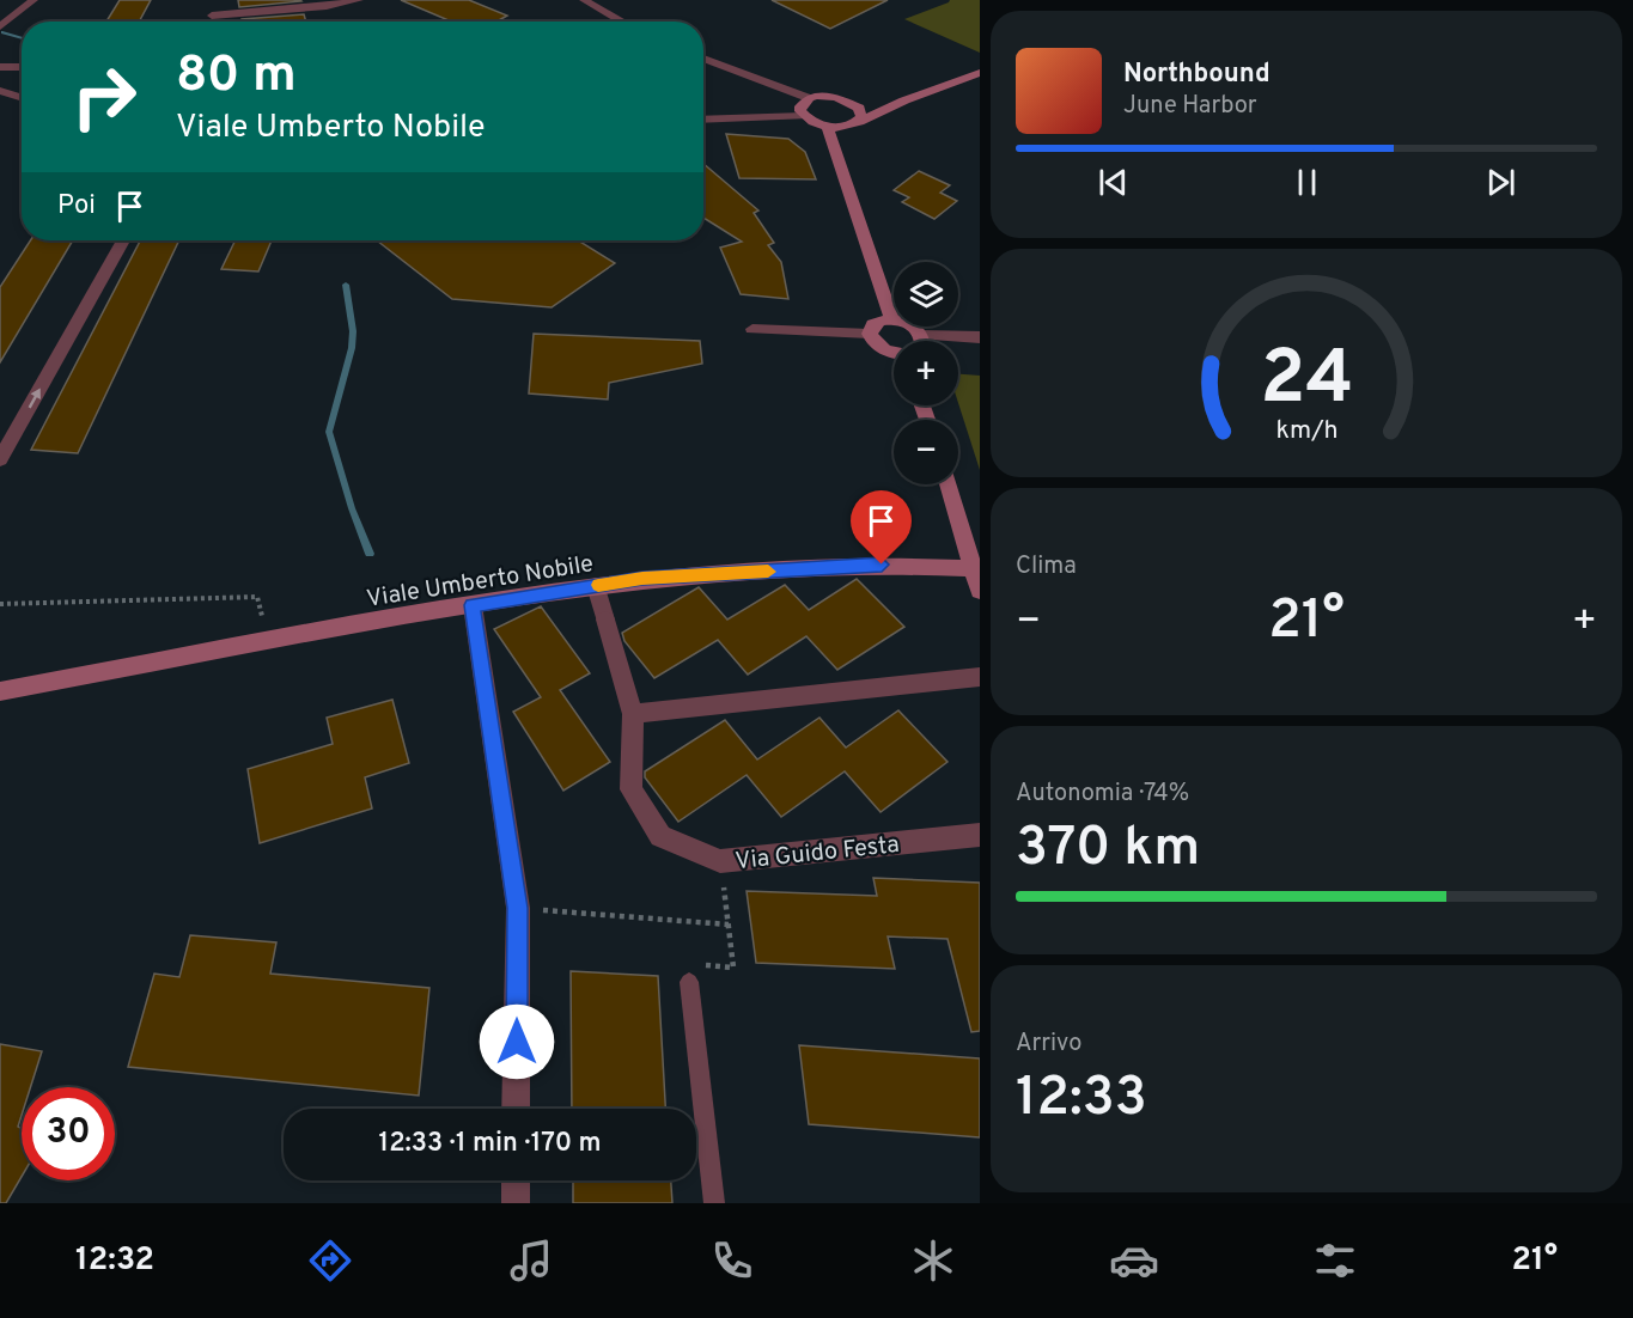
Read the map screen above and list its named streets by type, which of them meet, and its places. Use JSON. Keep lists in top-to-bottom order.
{
  "streets": {
    "main road": ["Viale Umberto Nobile"],
    "street": ["Via Guido Festa"]
  },
  "crossings": [
    ["Viale Umberto Nobile", "Via Guido Festa"]
  ],
  "page": {
    "turn": ["80 m", "Viale Umberto Nobile"],
    "song": ["Northbound", "June Harbor"],
    "then": "Poi",
    "map_buttons": ["+", "−"],
    "tile": [
      "Clima",
      ["Autonomia · 74%", "370 km"],
      ["Arrivo", "12:33"]
    ],
    "heat": ["−", "21°", "+"],
    "limit": "30",
    "trip": "12:33 · 1 min · 170 m",
    "tabs": ["12:32", "21°"],
    "gauge": ["24", "km/h"]
  }
}
